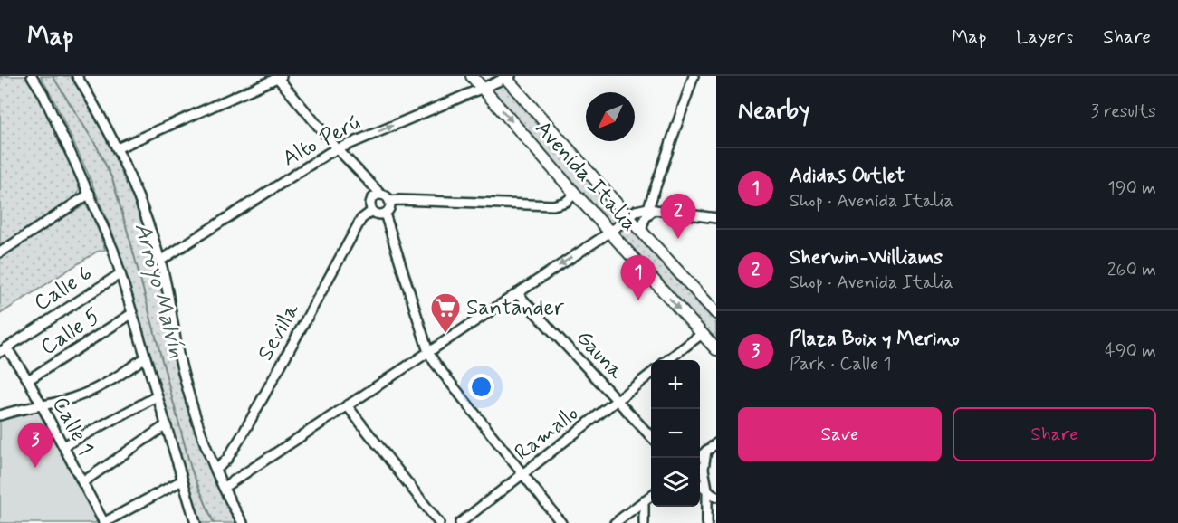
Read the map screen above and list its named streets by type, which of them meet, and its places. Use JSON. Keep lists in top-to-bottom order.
{
  "streets": {
    "main road": ["Avenida Italia"],
    "street": [
      "Alto Perú",
      "Calle 6",
      "Calle 5",
      "Sevilla",
      "Gauna",
      "Calle 1",
      "Ramallo"
    ]
  },
  "crossings": [
    ["Alto Perú", "Avenida Italia"],
    ["Calle 6", "Calle 1"],
    ["Calle 5", "Calle 1"],
    ["Gauna", "Ramallo"]
  ],
  "one_way": ["Alto Perú"],
  "water": ["Arroyo Malvín"],
  "places": {
    "supermarket": ["Santander"]
  },
  "north": "bottom left",
  "page": {
    "header": "Map",
    "nav": ["Map", "Layers", "Share"],
    "heading": ["Nearby", "3 results"],
    "list": [
      {
        "mark": "1",
        "name": "Adidas Outlet",
        "note": "Shop · Avenida Italia",
        "value": "190 m"
      },
      {
        "mark": "2",
        "name": "Sherwin-Williams",
        "note": "Shop · Avenida Italia",
        "value": "260 m"
      },
      {
        "mark": "3",
        "name": "Plaza Boix y Merino",
        "note": "Park · Calle 1",
        "value": "490 m"
      }
    ],
    "pins": ["2", "1", "3"],
    "map_buttons": ["+", "−"],
    "buttons": ["Save", "Share"]
  }
}
